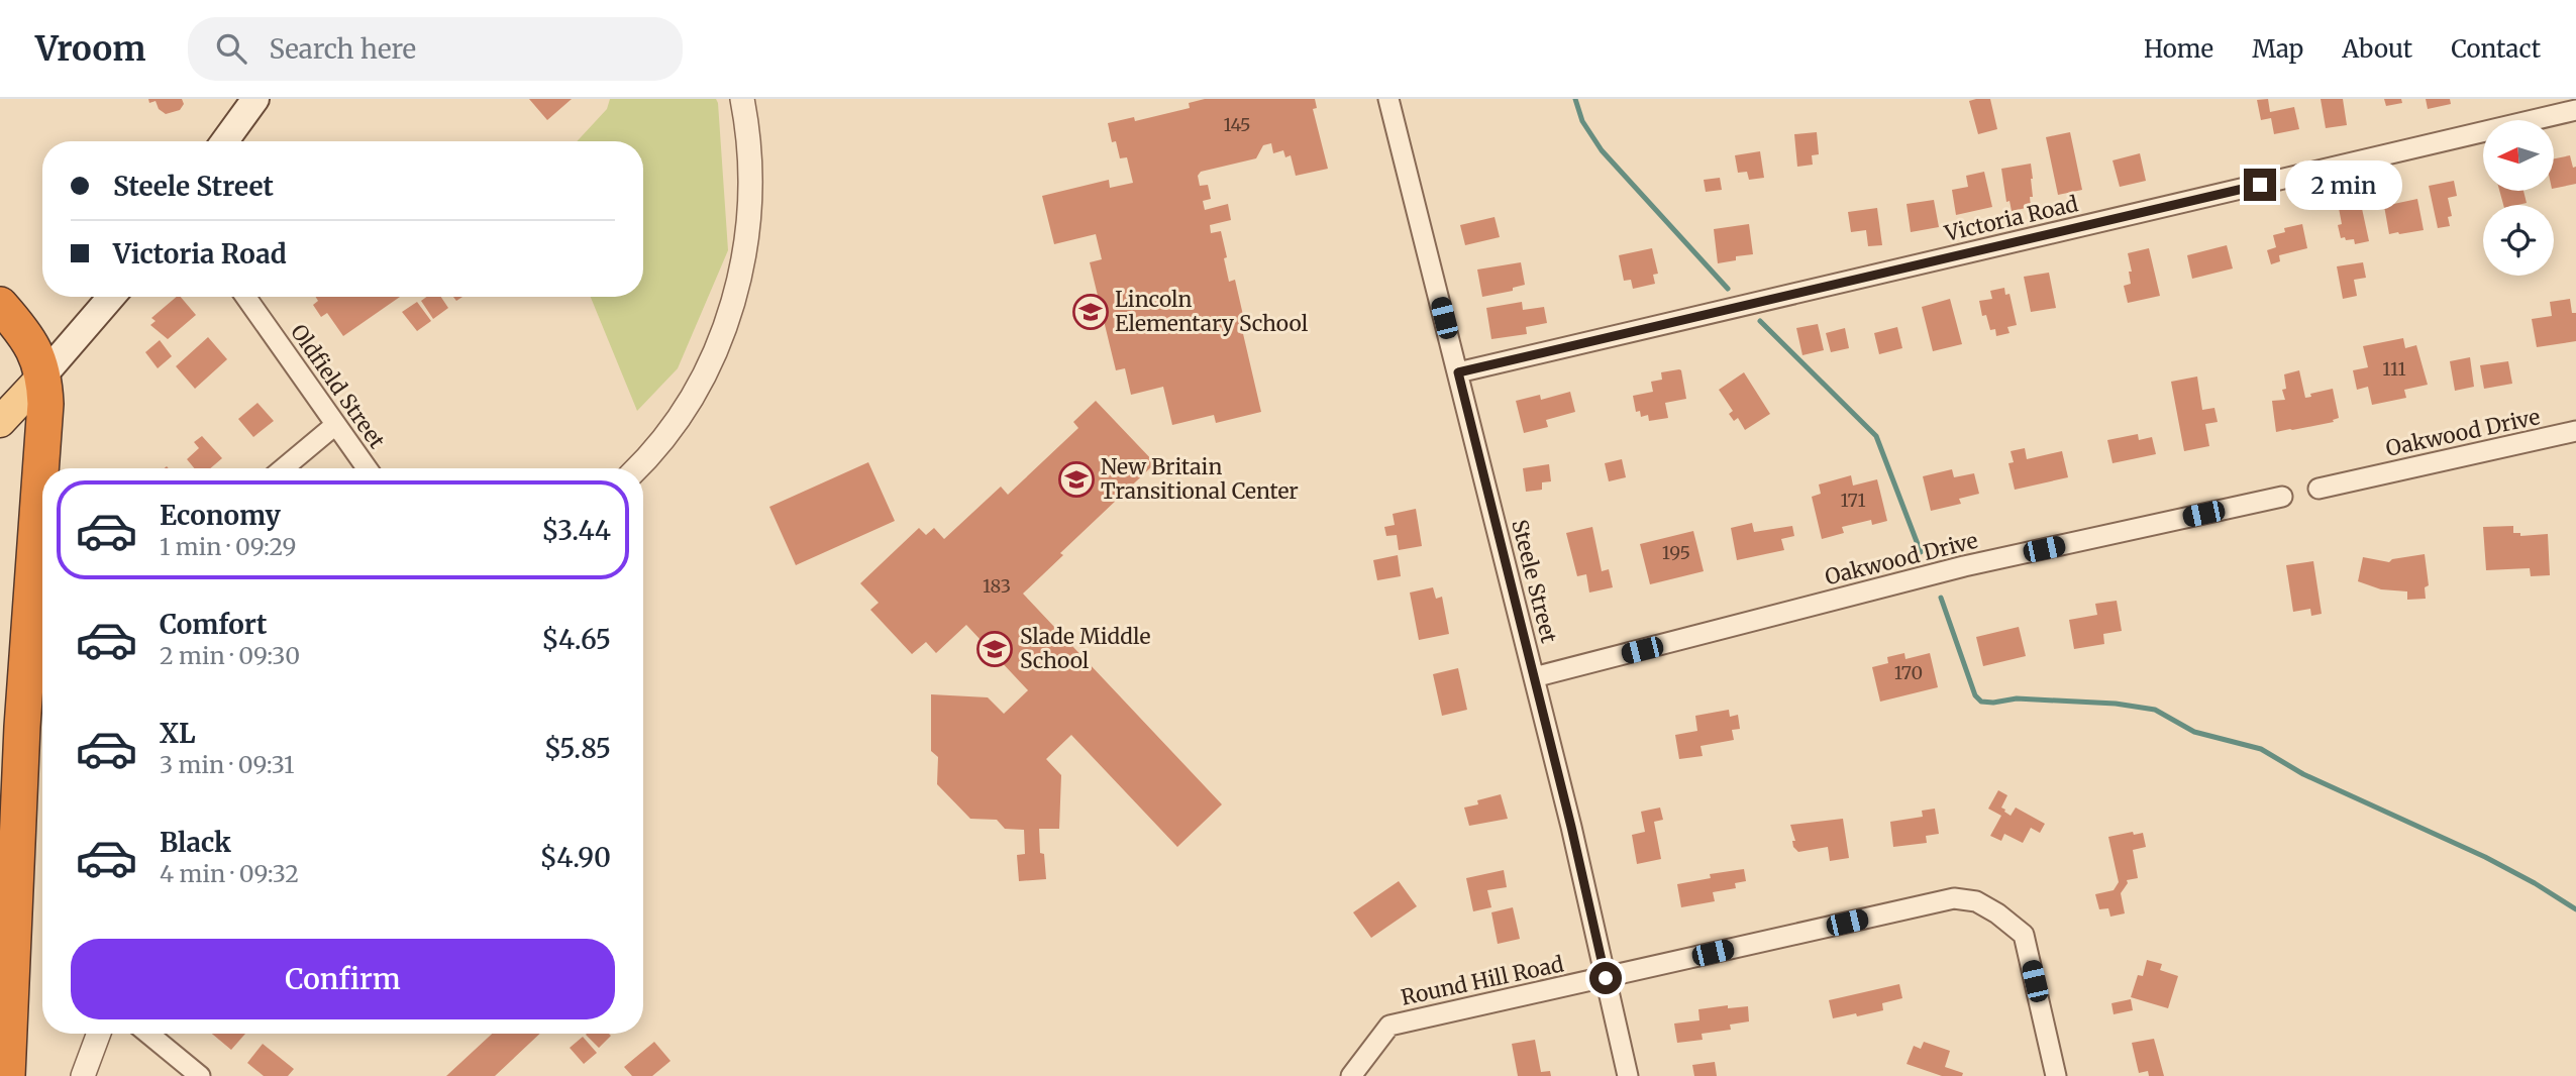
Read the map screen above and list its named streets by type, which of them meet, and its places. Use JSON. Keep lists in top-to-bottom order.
{
  "streets": {
    "street": [
      "Victoria Road",
      "Oldfield Street",
      "Oakwood Drive",
      "Steele Street",
      "Round Hill Road"
    ]
  },
  "crossings": [
    ["Victoria Road", "Steele Street"],
    ["Oakwood Drive", "Steele Street"],
    ["Steele Street", "Round Hill Road"]
  ],
  "places": {
    "school or university": ["Lincoln Elementary School", "New Britain Transitional Center", "Slade Middle School"]
  },
  "house_numbers": [
    "145",
    "111",
    "171",
    "195",
    "183",
    "170"
  ],
  "north": "left",
  "page": {
    "header": "Vroom",
    "search": "Search here",
    "nav": [
      "Home",
      "Map",
      "About",
      "Contact"
    ],
    "banner": ["Steele Street", "Victoria Road"],
    "bubble": "2 min",
    "list": [
      {
        "name": "Economy",
        "note": "1 min · 09:29",
        "value": "$3.44"
      },
      {
        "name": "Comfort",
        "note": "2 min · 09:30",
        "value": "$4.65"
      },
      {
        "name": "XL",
        "note": "3 min · 09:31",
        "value": "$5.85"
      },
      {
        "name": "Black",
        "note": "4 min · 09:32",
        "value": "$4.90"
      }
    ],
    "buttons": "Confirm"
  }
}
